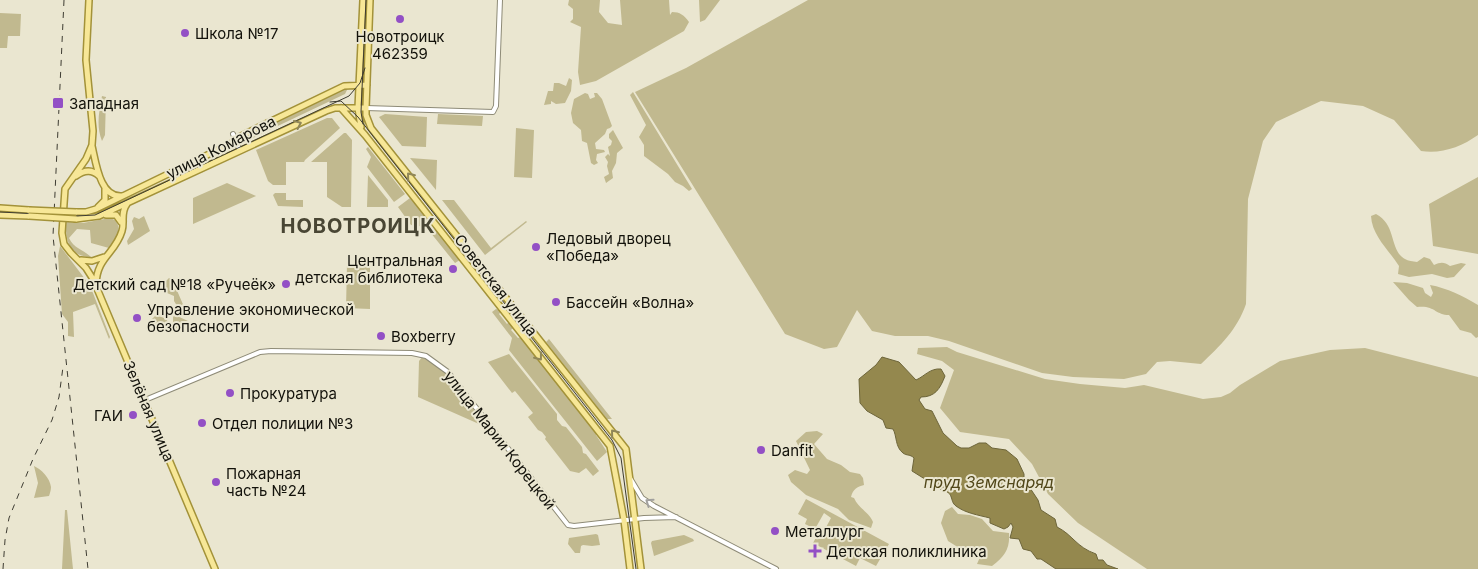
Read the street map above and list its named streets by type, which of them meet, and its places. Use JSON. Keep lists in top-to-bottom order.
{
  "streets": {
    "main road": ["улица Комарова", "Советская улица", "Зелёная улица"],
    "street": ["улица Марии Корецкой"]
  },
  "crossings": [
    ["улица Комарова", "Советская улица"],
    ["Советская улица", "улица Марии Корецкой"],
    ["Зелёная улица", "улица Марии Корецкой"]
  ],
  "districts": ["НОВОТРОИЦК"],
  "water": ["пруд Земснаряд"],
  "places": {
    "other": [
      "Новотроицк 462359",
      "Школа №17",
      "Ледовый дворец «Победа»",
      "Центральная детская библиотека",
      "Детский сад №18 «Ручеёк»",
      "Бассейн «Волна»",
      "Управление экономической безопасности",
      "Boxberry",
      "Прокуратура",
      "ГАИ",
      "Отдел полиции №3",
      "Danfit",
      "Пожарная часть №24",
      "Металлург"
    ],
    "transit": ["Западная"],
    "health": ["Детская поликлиника"]
  }
}
